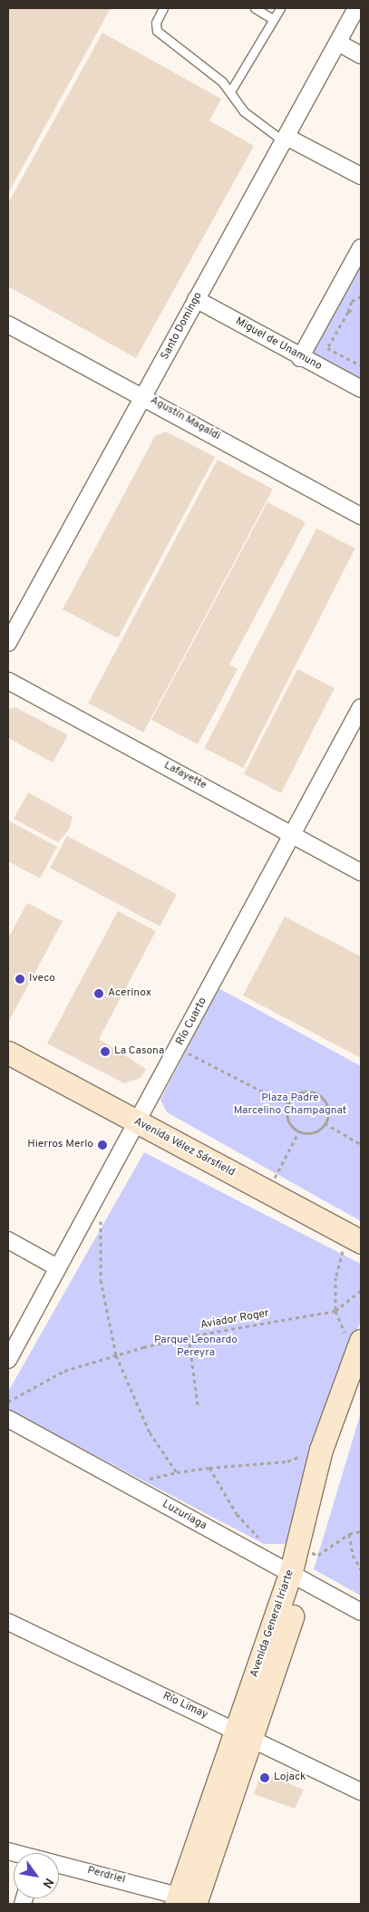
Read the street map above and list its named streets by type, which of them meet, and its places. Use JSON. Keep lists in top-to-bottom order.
{
  "streets": {
    "main road": ["Avenida Vélez Sársfield", "Avenida General Iriarte"],
    "street": [
      "Santo Domingo",
      "Miguel de Unamuno",
      "Agustín Magaldi",
      "Lafayette",
      "Río Cuarto",
      "Luzuriaga",
      "Río Limay",
      "Perdriel"
    ],
    "path": ["Aviador Roger"]
  },
  "crossings": [
    ["Santo Domingo", "Miguel de Unamuno"],
    ["Santo Domingo", "Agustín Magaldi"],
    ["Lafayette", "Río Cuarto"],
    ["Río Cuarto", "Avenida Vélez Sársfield"],
    ["Luzuriaga", "Avenida General Iriarte"],
    ["Avenida General Iriarte", "Río Limay"],
    ["Avenida General Iriarte", "Perdriel"]
  ],
  "parks": ["Plaza Padre Marcelino Champagnat", "Parque Leonardo Pereyra"],
  "places": [
    "Iveco",
    "Acerinox",
    "La Casona",
    "Hierros Merlo",
    "Lojack"
  ],
  "north": "bottom right"
}
